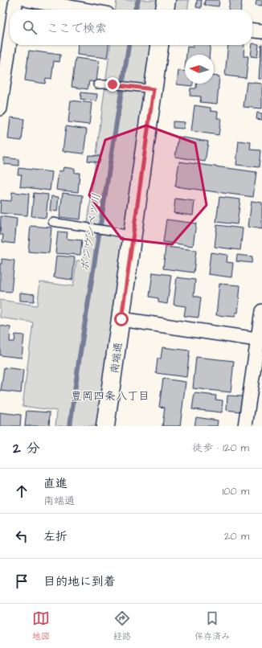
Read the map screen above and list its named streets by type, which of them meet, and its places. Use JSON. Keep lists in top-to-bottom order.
{
  "streets": {
    "main road": ["南端通"]
  },
  "districts": ["豊岡四条八丁目"],
  "water": ["ポンウシベツ川"],
  "north": "left",
  "page": {
    "search": "ここで検索",
    "heading": ["2 分", "徒歩 · 120 m"],
    "list": [
      ["直進", "南端通", "100 m"],
      ["左折", "20 m"],
      "目的地に到着"
    ],
    "nav": ["地図", "経路", "保存済み"]
  }
}
